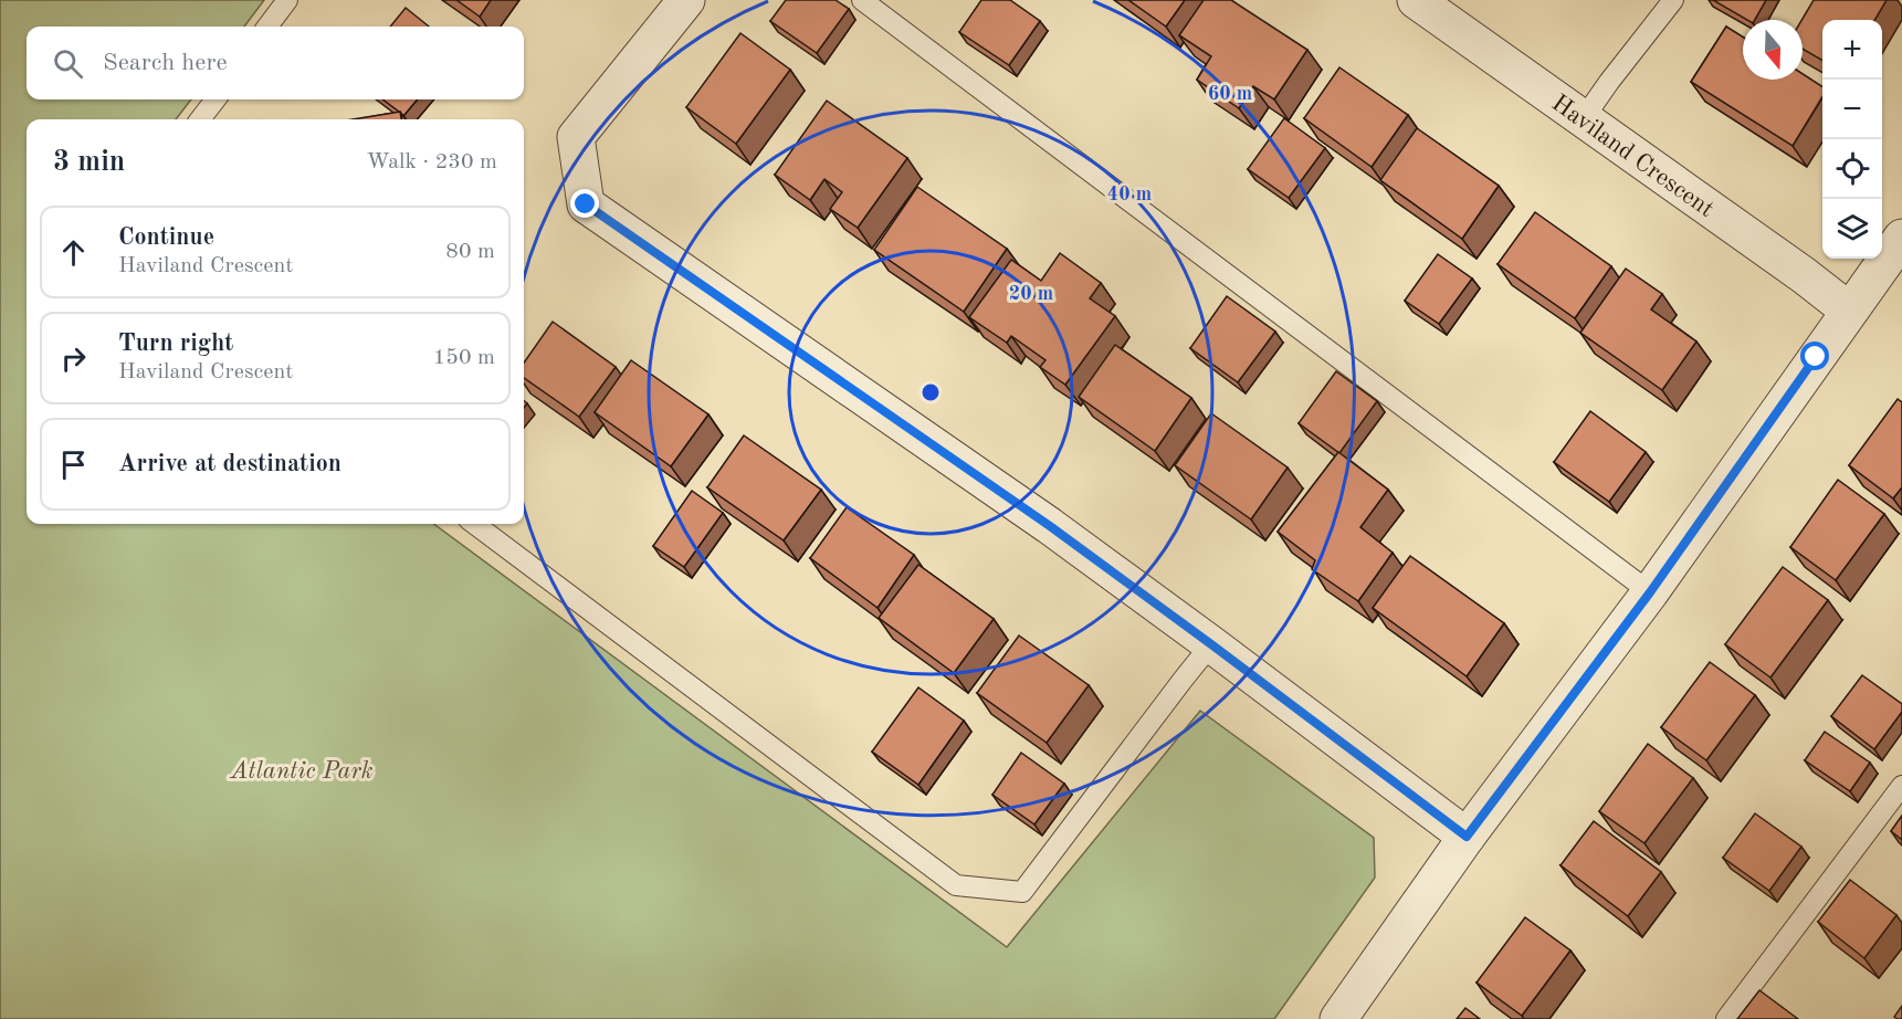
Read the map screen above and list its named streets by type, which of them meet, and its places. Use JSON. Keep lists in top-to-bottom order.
{
  "streets": {
    "street": ["Haviland Crescent"]
  },
  "parks": ["Atlantic Park"],
  "north": "bottom",
  "page": {
    "map_buttons": ["+", "−"],
    "search": "Search here",
    "heading": ["3 min", "Walk · 230 m"],
    "list": [
      ["Continue", "Haviland Crescent", "80 m"],
      ["Turn right", "Haviland Crescent", "150 m"],
      "Arrive at destination"
    ]
  },
  "rings": ["60 m", "40 m", "20 m"]
}
